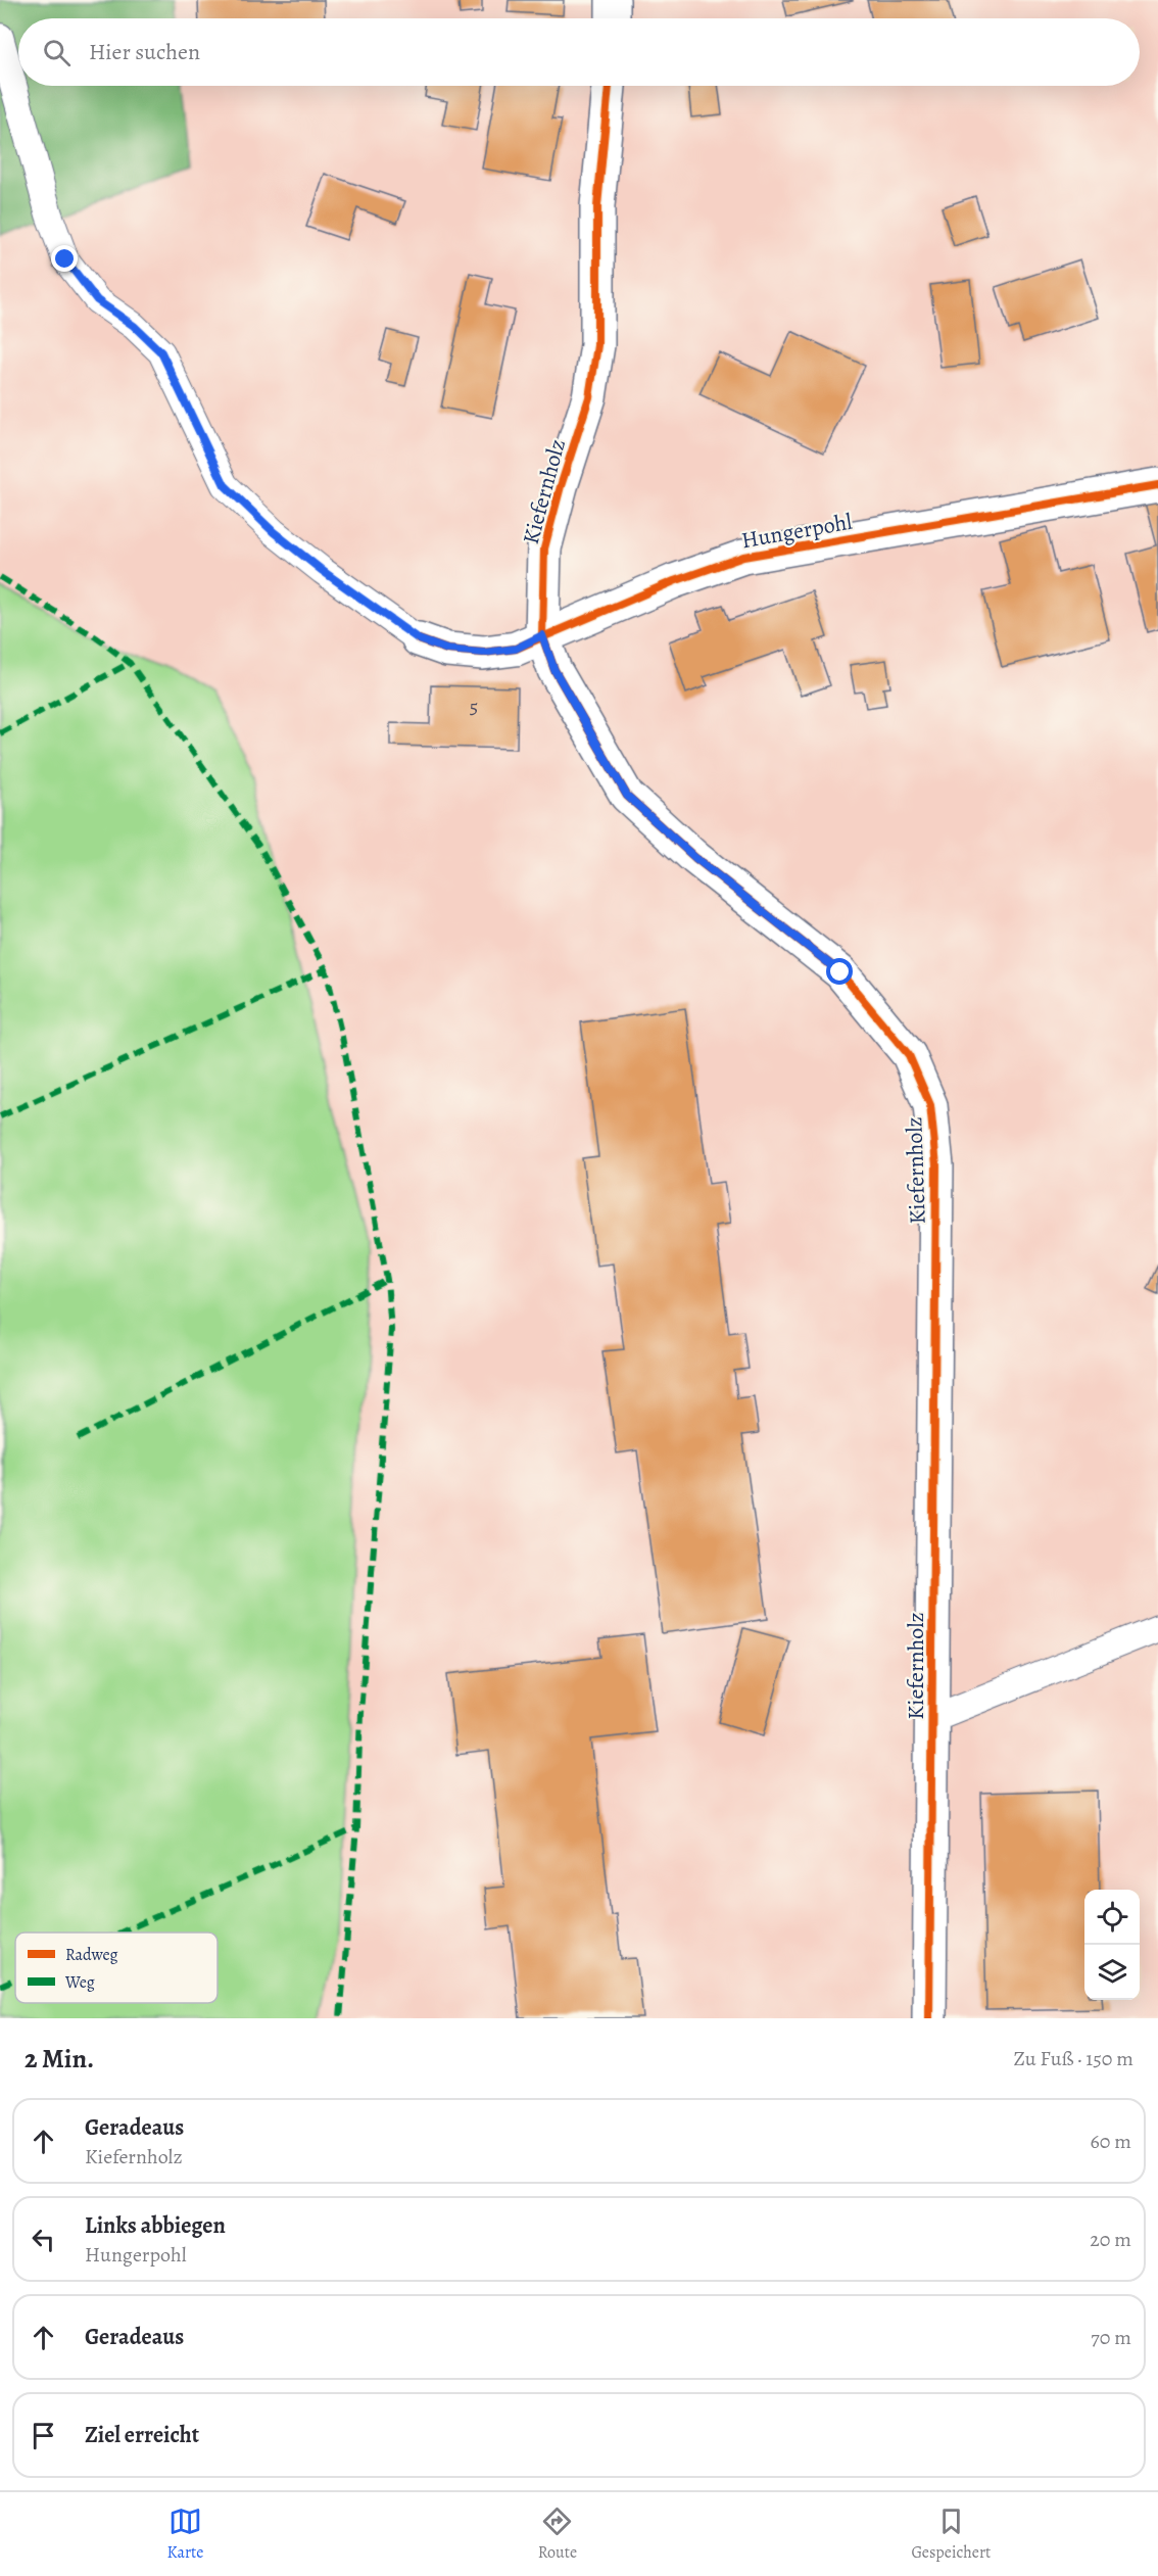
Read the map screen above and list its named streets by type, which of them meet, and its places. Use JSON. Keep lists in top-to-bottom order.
{
  "streets": {
    "street": ["Kiefernholz", "Hungerpohl"]
  },
  "crossings": [
    ["Kiefernholz", "Hungerpohl"]
  ],
  "house_numbers": ["5"],
  "legend": ["Radweg", "Weg"],
  "page": {
    "search": "Hier suchen",
    "heading": ["2 Min.", "Zu Fuß · 150 m"],
    "list": [
      ["Geradeaus", "Kiefernholz", "60 m"],
      ["Links abbiegen", "Hungerpohl", "20 m"],
      ["Geradeaus", "70 m"],
      "Ziel erreicht"
    ],
    "nav": ["Karte", "Route", "Gespeichert"]
  }
}
